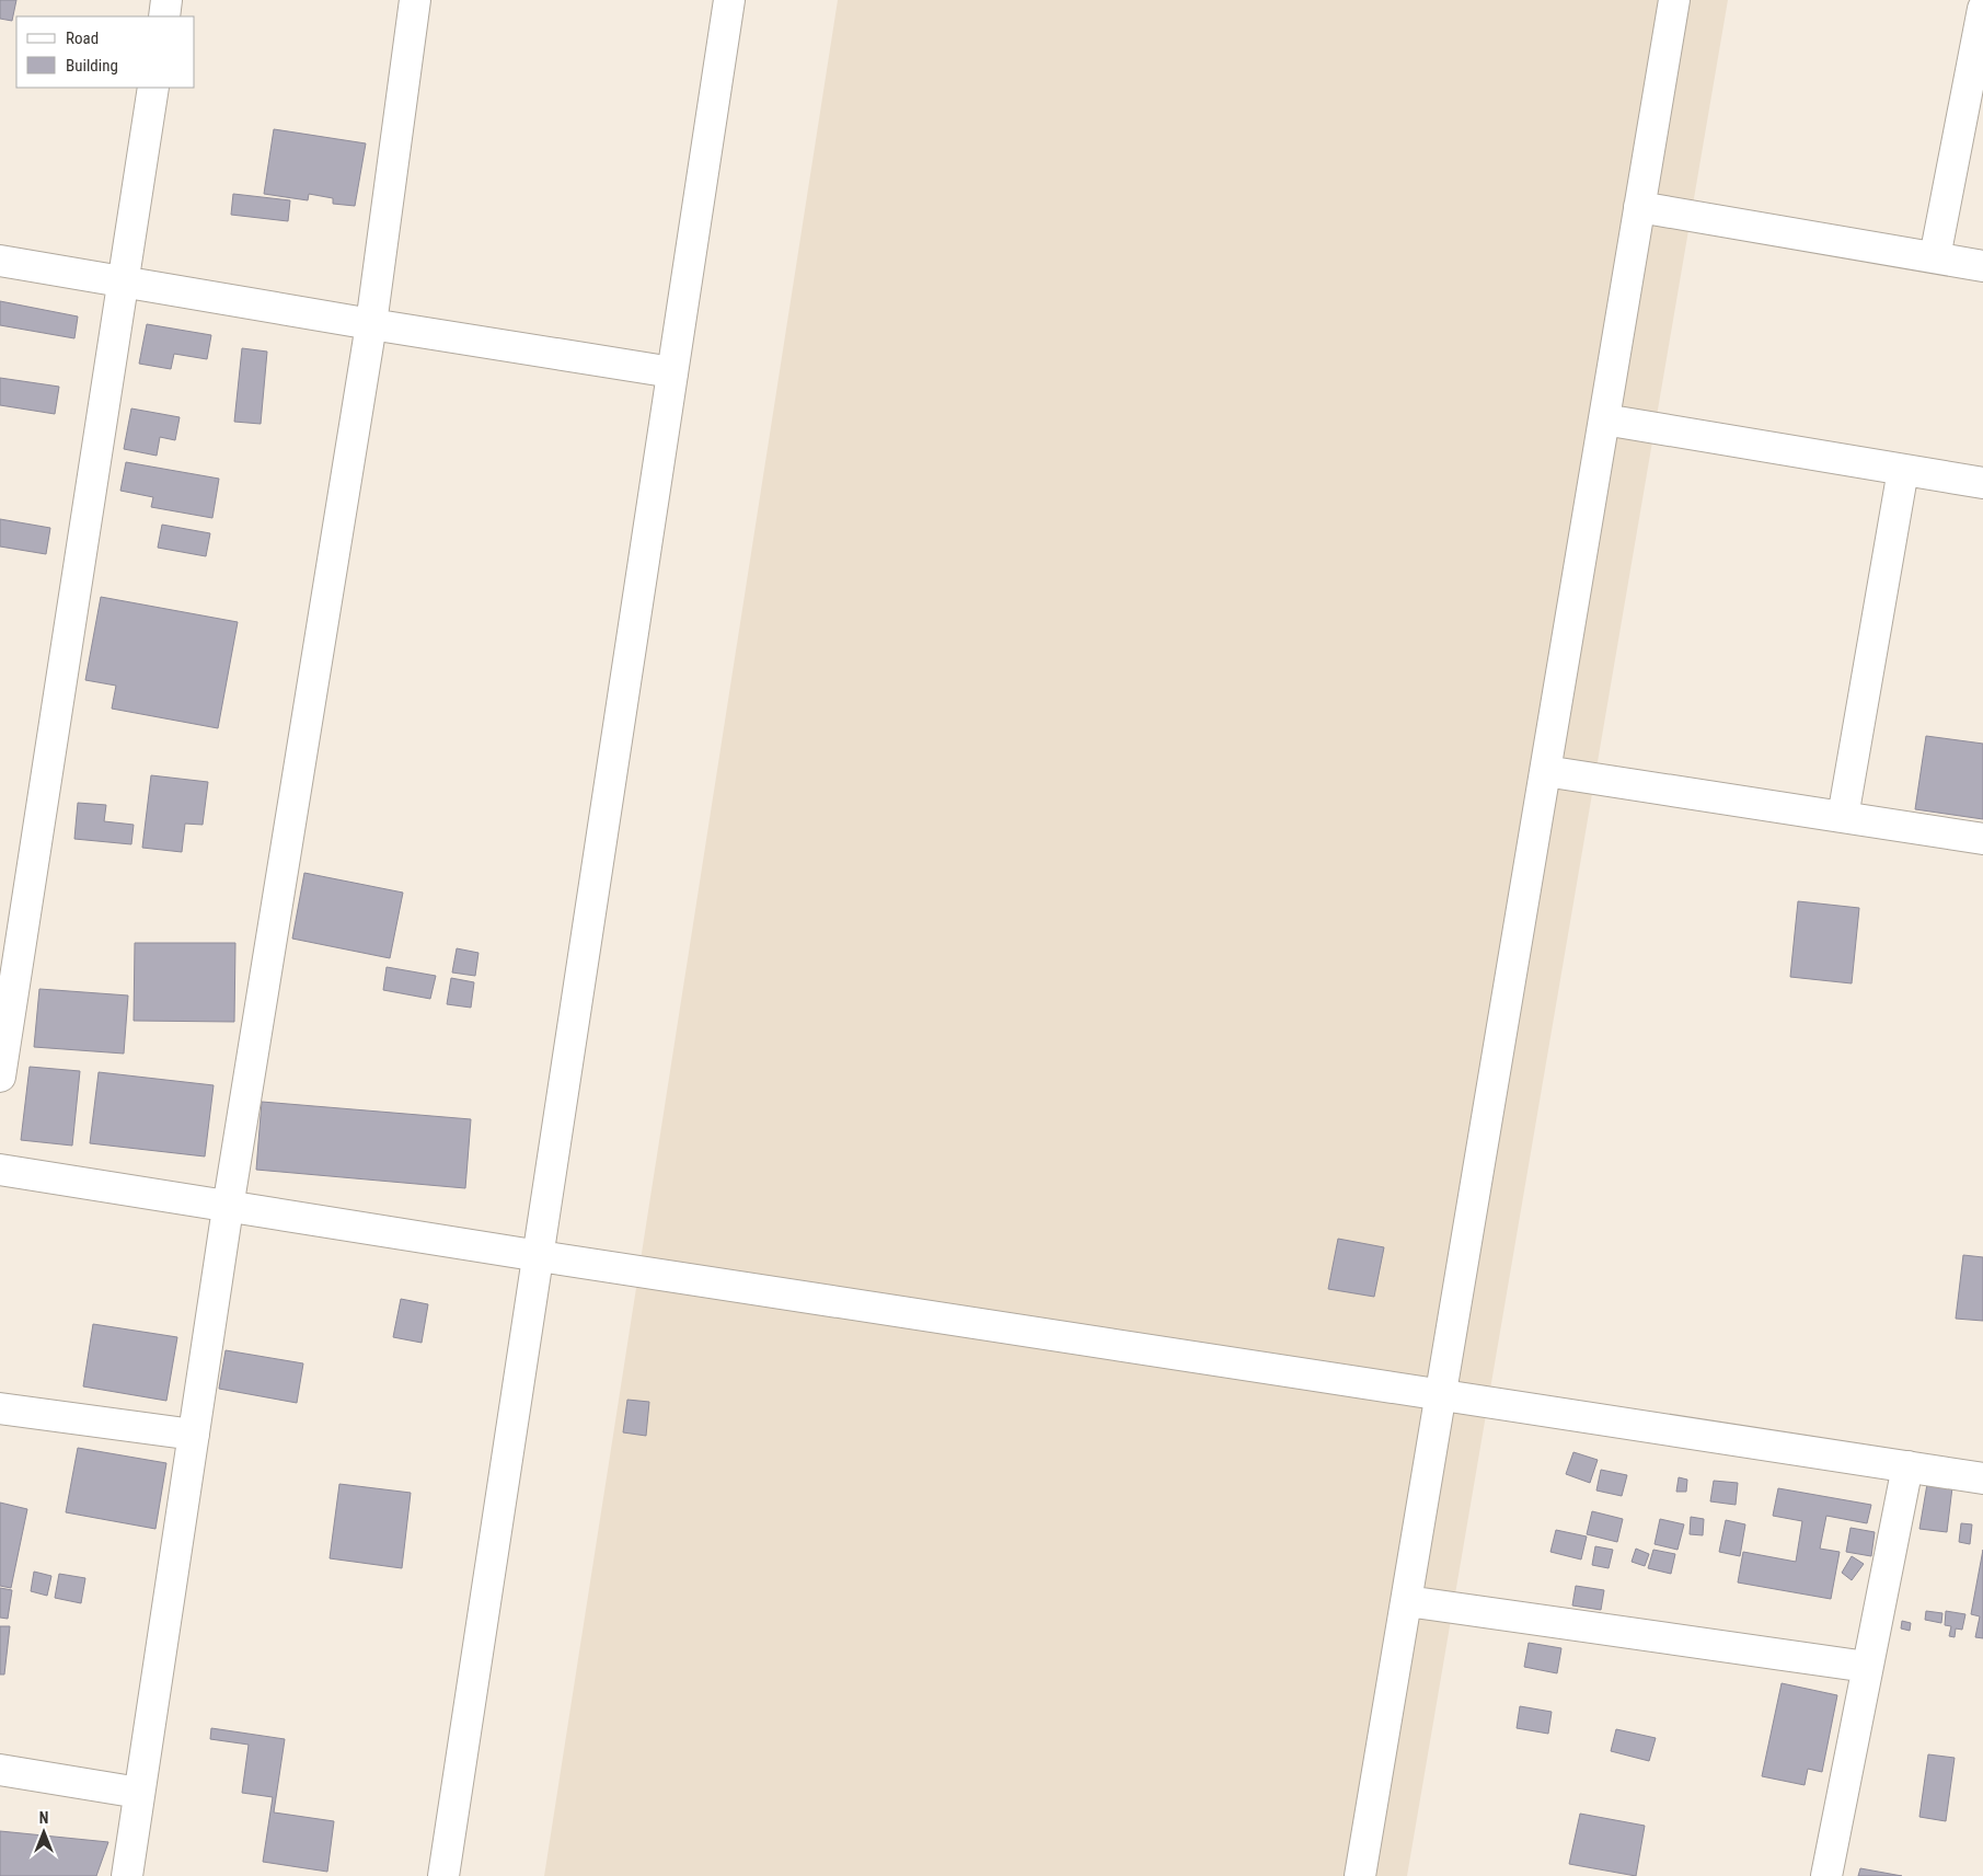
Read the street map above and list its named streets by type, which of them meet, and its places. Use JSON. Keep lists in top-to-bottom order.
{
  "legend": ["Road", "Building"],
  "north": "top"
}
